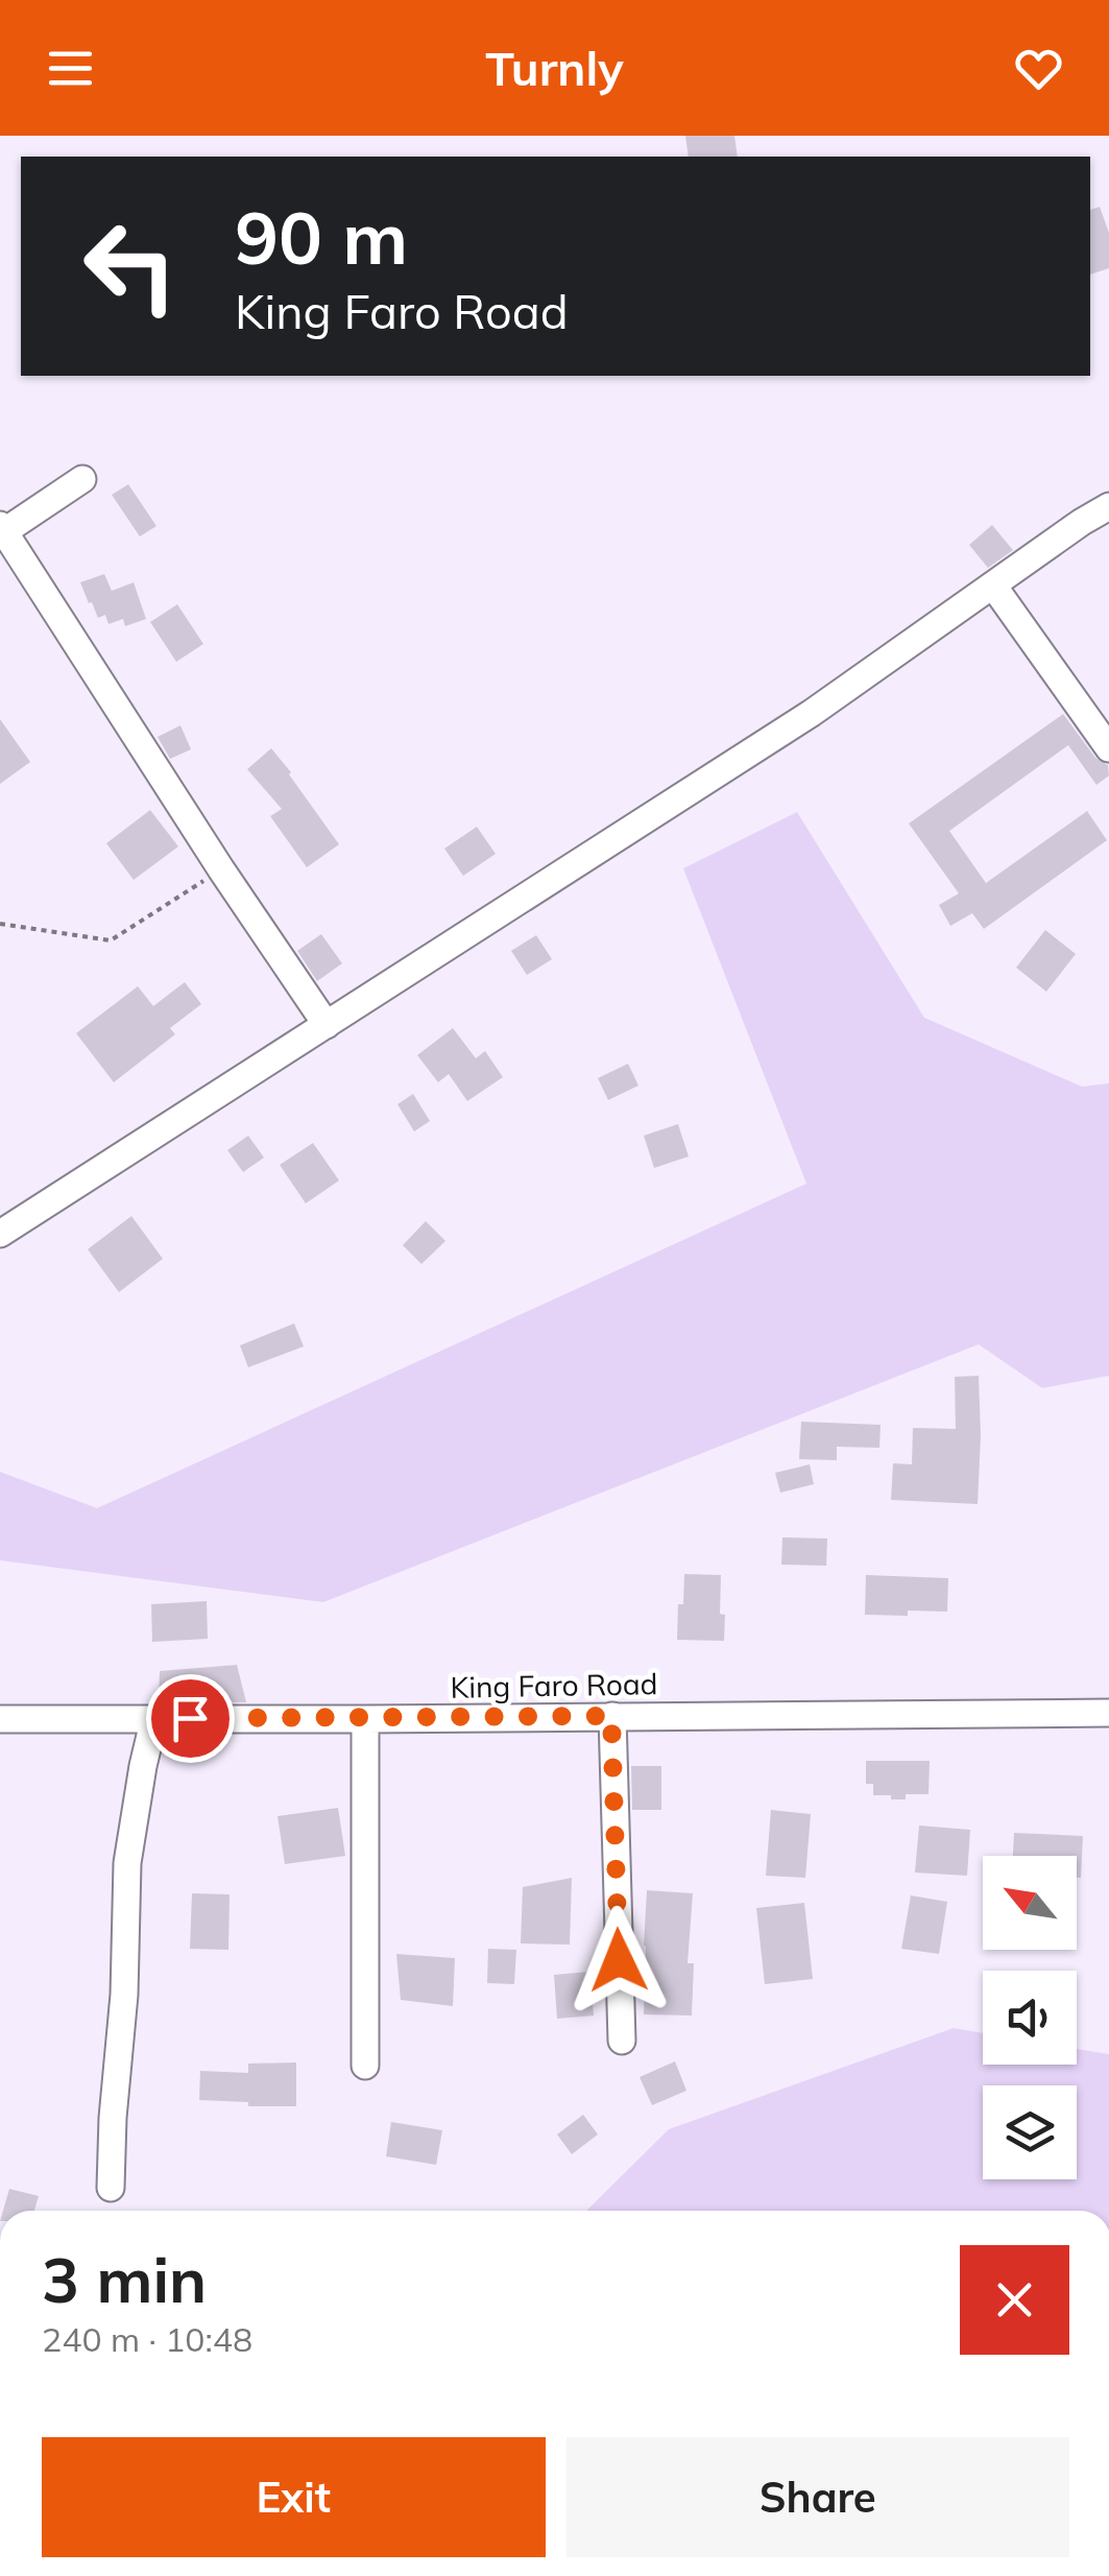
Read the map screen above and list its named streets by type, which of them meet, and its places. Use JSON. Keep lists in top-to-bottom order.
{
  "streets": {
    "street": ["King Faro Road"]
  },
  "north": "top left",
  "page": {
    "header": "Turnly",
    "turn": ["90 m", "King Faro Road"],
    "heading": ["3 min", "240 m · 10:48"],
    "buttons": ["Exit", "Share"]
  }
}
